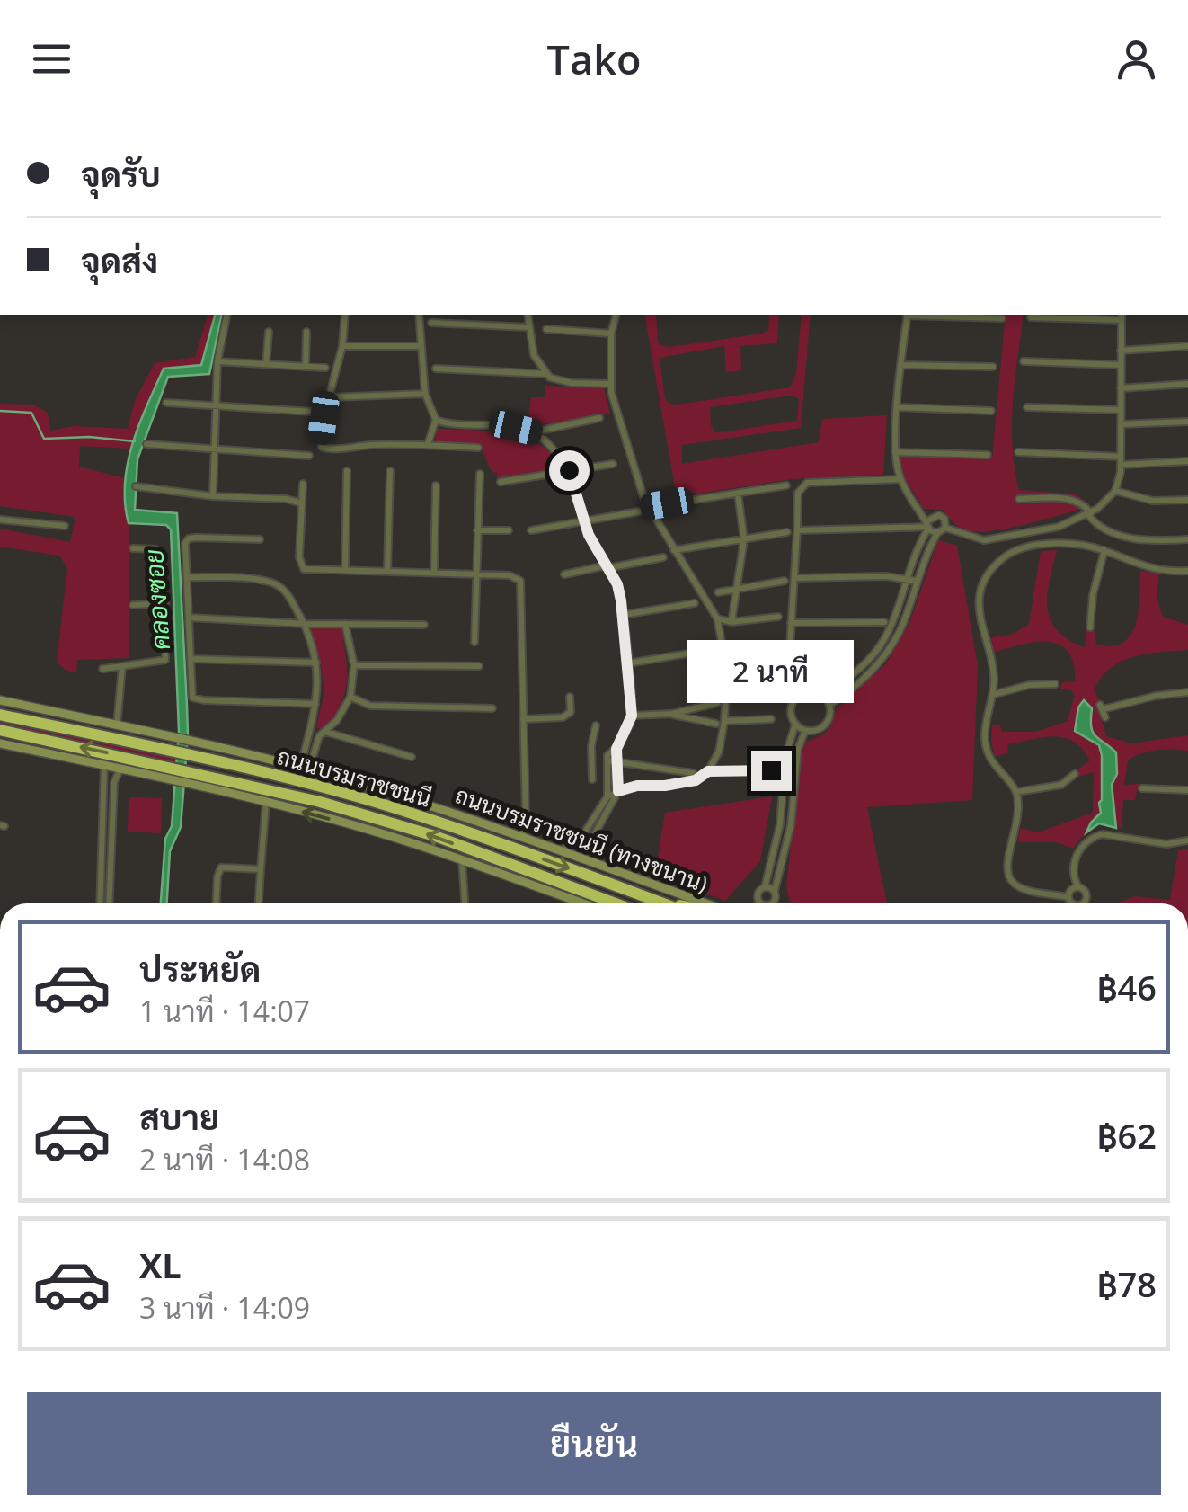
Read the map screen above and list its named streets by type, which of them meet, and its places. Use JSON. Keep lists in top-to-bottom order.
{
  "streets": {
    "highway": ["ถนนบรมราชชนนี"],
    "main road": ["ถนนบรมราชชนนี (ทางขนาน)"]
  },
  "water": ["คลองซอย"],
  "page": {
    "header": "Tako",
    "banner": ["จุดรับ", "จุดส่ง"],
    "bubble": "2 นาที",
    "list": [
      {
        "name": "ประหยัด",
        "note": "1 นาที · 14:07",
        "value": "฿46"
      },
      {
        "name": "สบาย",
        "note": "2 นาที · 14:08",
        "value": "฿62"
      },
      {
        "name": "XL",
        "note": "3 นาที · 14:09",
        "value": "฿78"
      }
    ],
    "buttons": "ยืนยัน"
  }
}
